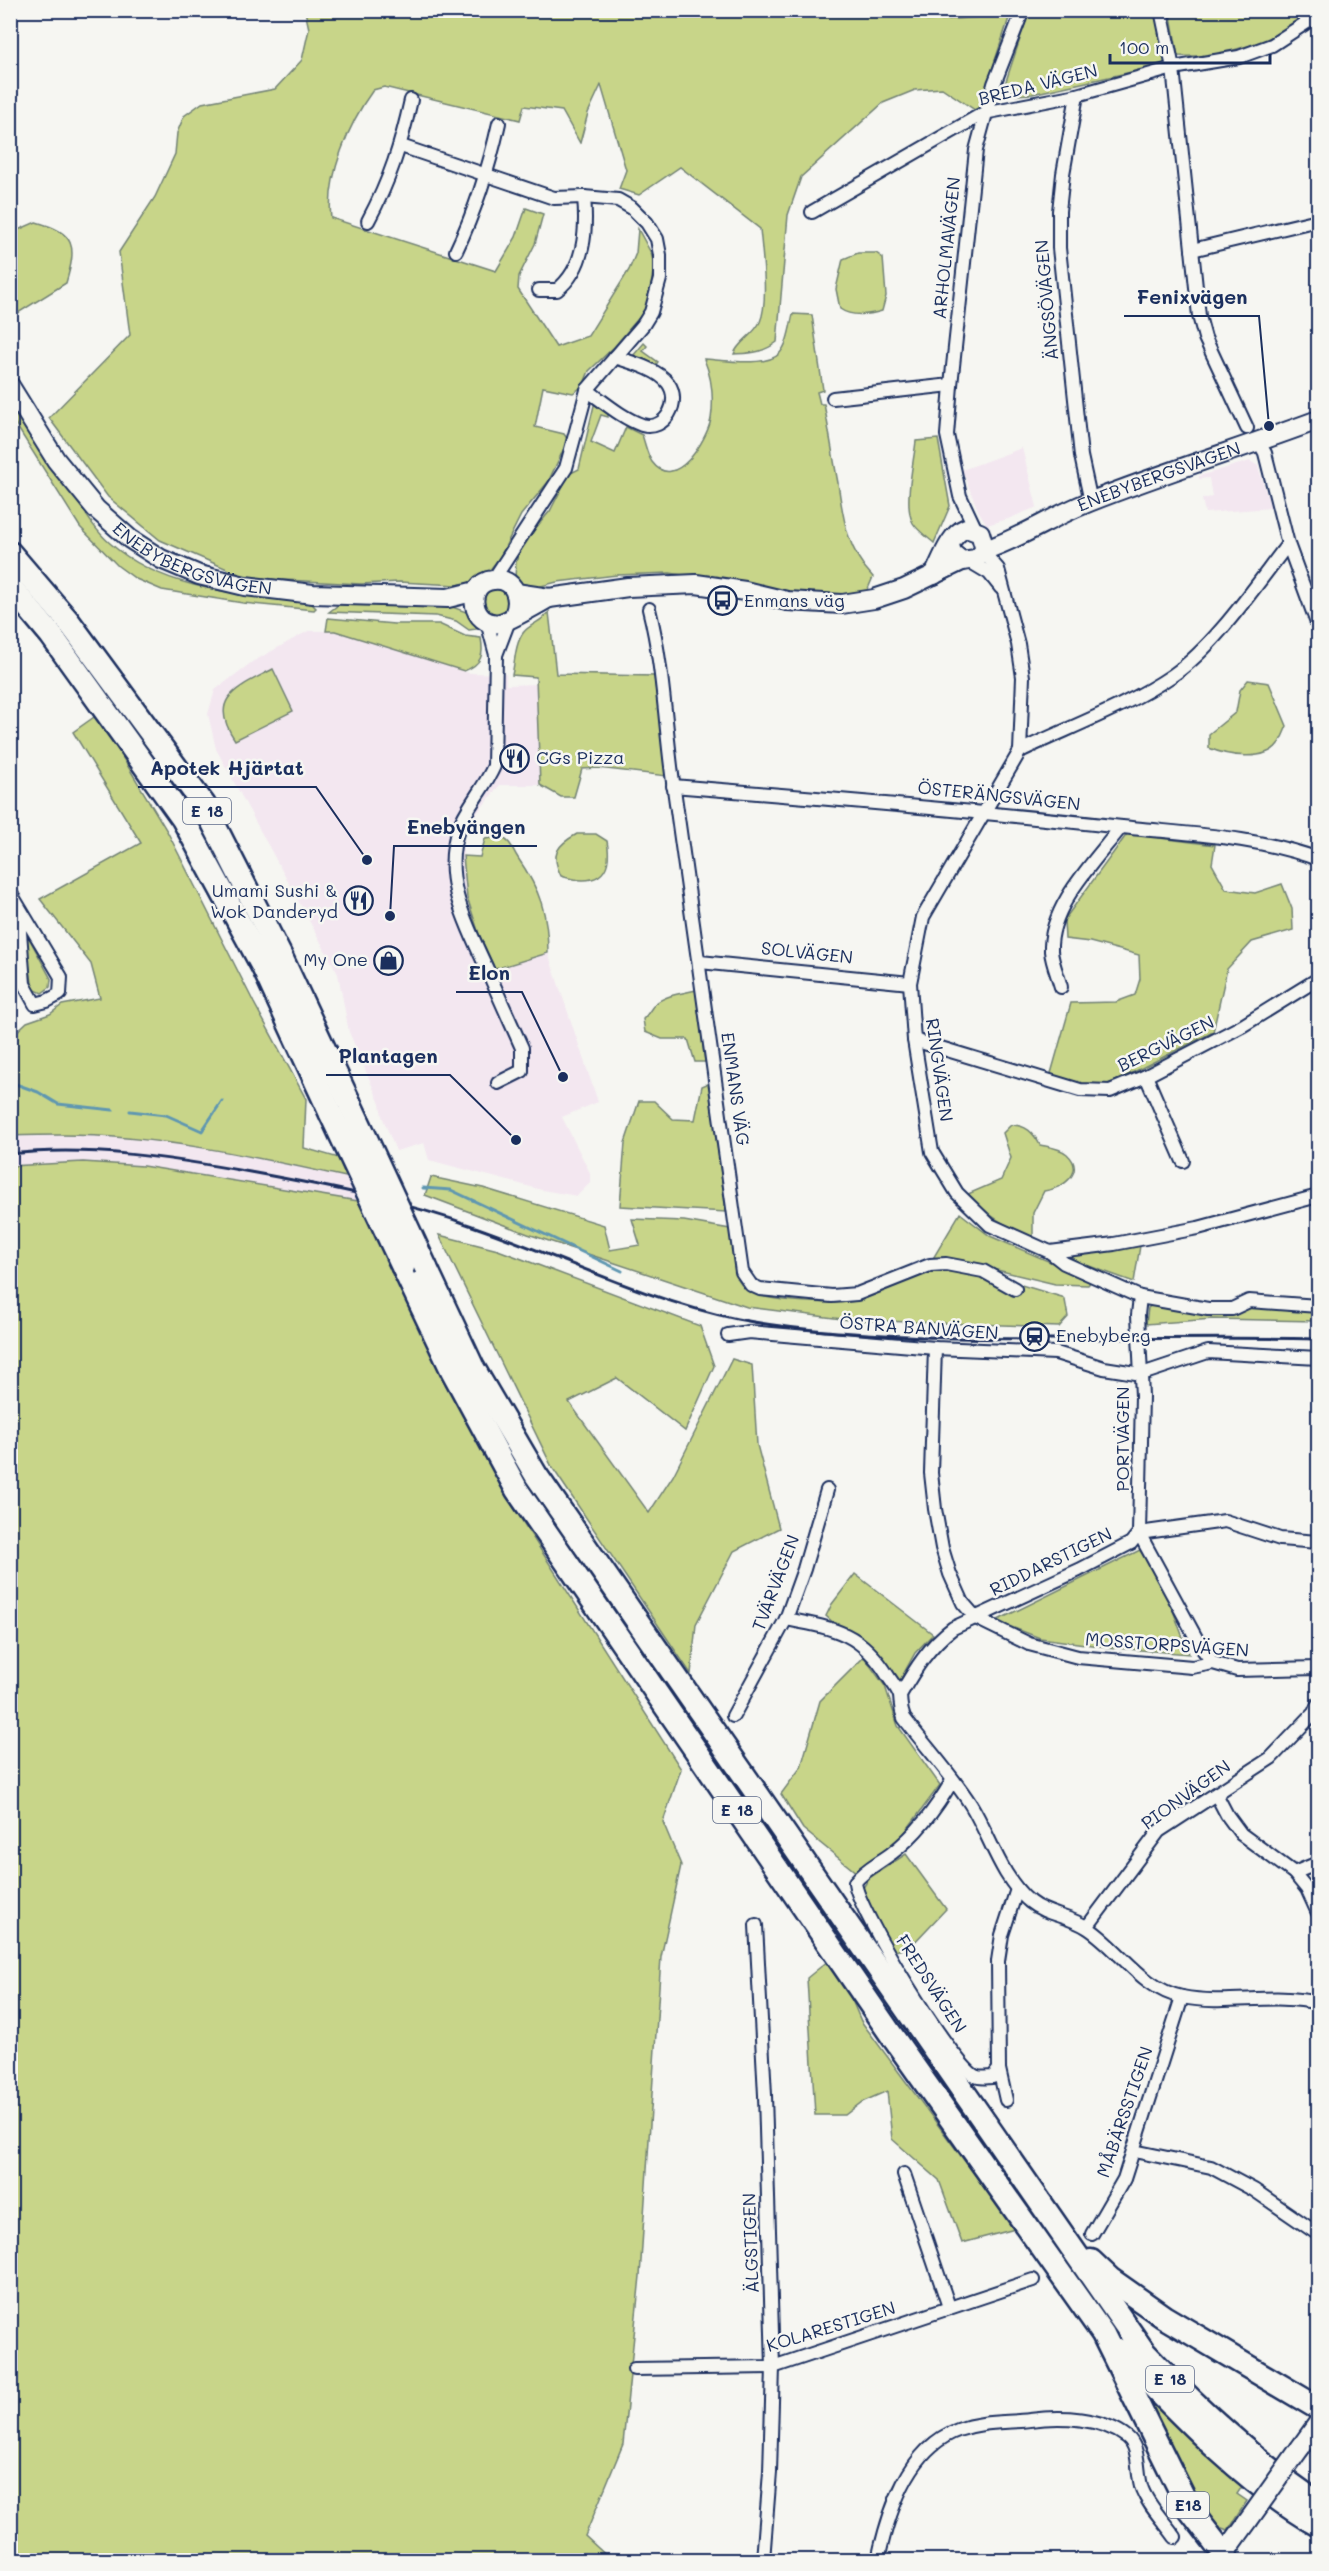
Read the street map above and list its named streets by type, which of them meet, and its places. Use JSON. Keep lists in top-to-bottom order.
{
  "streets": {
    "highway": ["E 18", "E18"],
    "main road": ["ENEBYBERGSVÄGEN"],
    "street": [
      "BREDA VÄGEN",
      "ARHOLMAVÄGEN",
      "ÄNGSÖVÄGEN",
      "ÖSTERÄNGSVÄGEN",
      "SOLVÄGEN",
      "BERGVÄGEN",
      "RINGVÄGEN",
      "ENMANS VÄG",
      "ÖSTRA BANVÄGEN",
      "PORTVÄGEN",
      "RIDDARSTIGEN",
      "TVÄRVÄGEN",
      "MOSSTORPSVÄGEN",
      "PIONVÄGEN",
      "FREDSVÄGEN",
      "MÅBÄRSSTIGEN",
      "ÄLGSTIGEN",
      "KOLARESTIGEN"
    ]
  },
  "crossings": [
    ["BREDA VÄGEN", "ARHOLMAVÄGEN"],
    ["BREDA VÄGEN", "ÄNGSÖVÄGEN"],
    ["ARHOLMAVÄGEN", "ENEBYBERGSVÄGEN"],
    ["ARHOLMAVÄGEN", "RINGVÄGEN"],
    ["ÄNGSÖVÄGEN", "ENEBYBERGSVÄGEN"],
    ["ENEBYBERGSVÄGEN", "RINGVÄGEN"],
    ["ÖSTERÄNGSVÄGEN", "RINGVÄGEN"],
    ["ÖSTERÄNGSVÄGEN", "ENMANS VÄG"],
    ["E 18", "E18"],
    ["SOLVÄGEN", "RINGVÄGEN"],
    ["SOLVÄGEN", "ENMANS VÄG"],
    ["BERGVÄGEN", "RINGVÄGEN"],
    ["ÖSTRA BANVÄGEN", "PORTVÄGEN"],
    ["ÖSTRA BANVÄGEN", "MOSSTORPSVÄGEN"],
    ["PORTVÄGEN", "RIDDARSTIGEN"],
    ["RIDDARSTIGEN", "MOSSTORPSVÄGEN"],
    ["ÄLGSTIGEN", "KOLARESTIGEN"]
  ],
  "places": {
    "other": [
      "Fenixvägen",
      "Apotek Hjärtat",
      "Enebyängen",
      "Elon",
      "Plantagen"
    ],
    "bus stop": ["Enmans väg"],
    "restaurant": ["CGs Pizza", "Umami Sushi & Wok Danderyd"],
    "shop": ["My One"],
    "station": ["Enebyberg"]
  },
  "scale_bar": "100 m"
}
